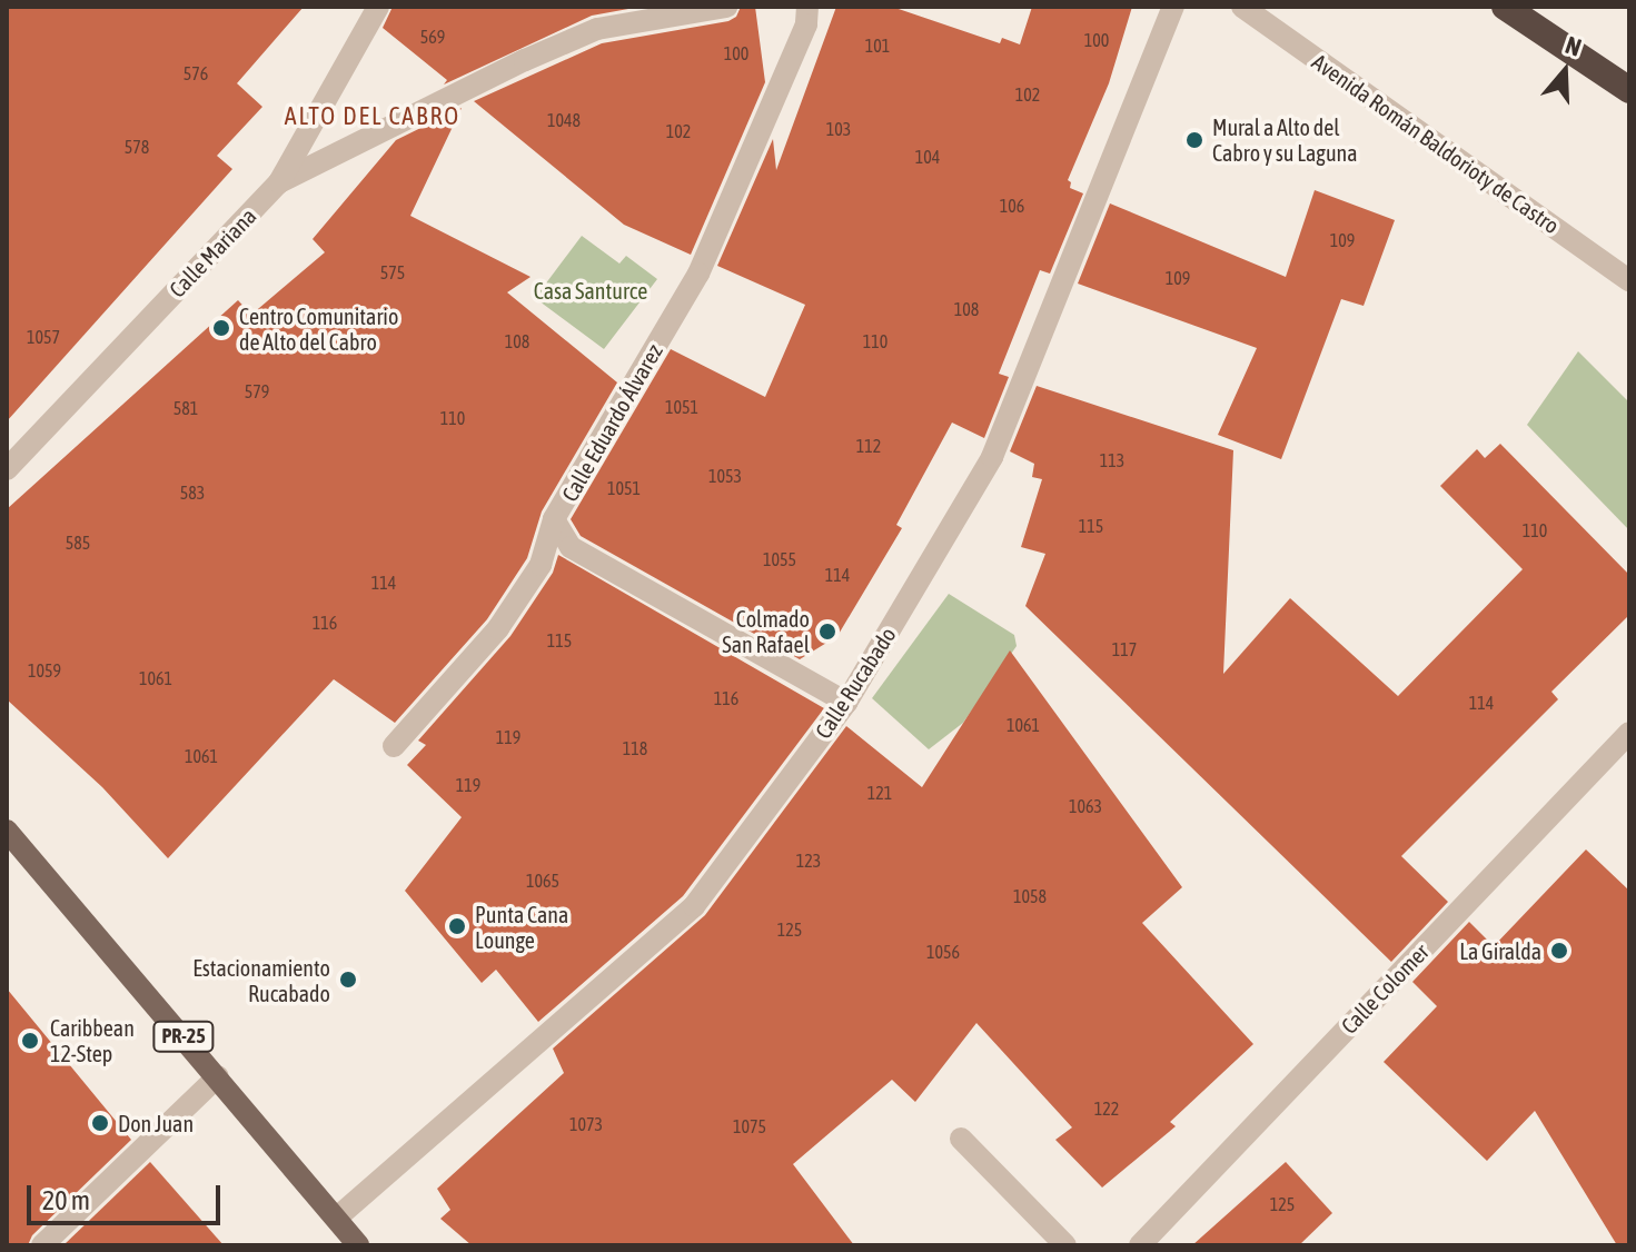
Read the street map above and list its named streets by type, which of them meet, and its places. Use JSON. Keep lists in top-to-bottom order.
{
  "streets": {
    "main road": ["PR-25"],
    "street": [
      "Avenida Román Baldorioty de Castro",
      "Calle Mariana",
      "Calle Eduardo Álvarez",
      "Calle Rucabado",
      "Calle Colomer"
    ]
  },
  "crossings": [
    ["Calle Eduardo Álvarez", "Calle Rucabado"],
    ["Calle Rucabado", "PR-25"]
  ],
  "districts": ["ALTO DEL CABRO"],
  "parks": ["Casa Santurce"],
  "places": [
    "Mural a Alto del Cabro y su Laguna",
    "Centro Comunitario de Alto del Cabro",
    "Colmado San Rafael",
    "Punta Cana Lounge",
    "La Giralda",
    "Estacionamiento Rucabado",
    "Caribbean 12-Step",
    "Don Juan"
  ],
  "house_numbers": [
    "569",
    "100",
    "101",
    "100",
    "576",
    "102",
    "1048",
    "103",
    "102",
    "578",
    "104",
    "106",
    "109",
    "575",
    "109",
    "108",
    "1057",
    "108",
    "110",
    "579",
    "1051",
    "581",
    "110",
    "112",
    "113",
    "1053",
    "1051",
    "583",
    "115",
    "110",
    "585",
    "1055",
    "114",
    "114",
    "116",
    "115",
    "117",
    "1059",
    "1061",
    "116",
    "114",
    "1061",
    "119",
    "118",
    "1061",
    "119",
    "121",
    "1063",
    "123",
    "1065",
    "1058",
    "125",
    "1056",
    "122",
    "1073",
    "1075",
    "125"
  ],
  "scale_bar": "20 m",
  "north": "top"
}
